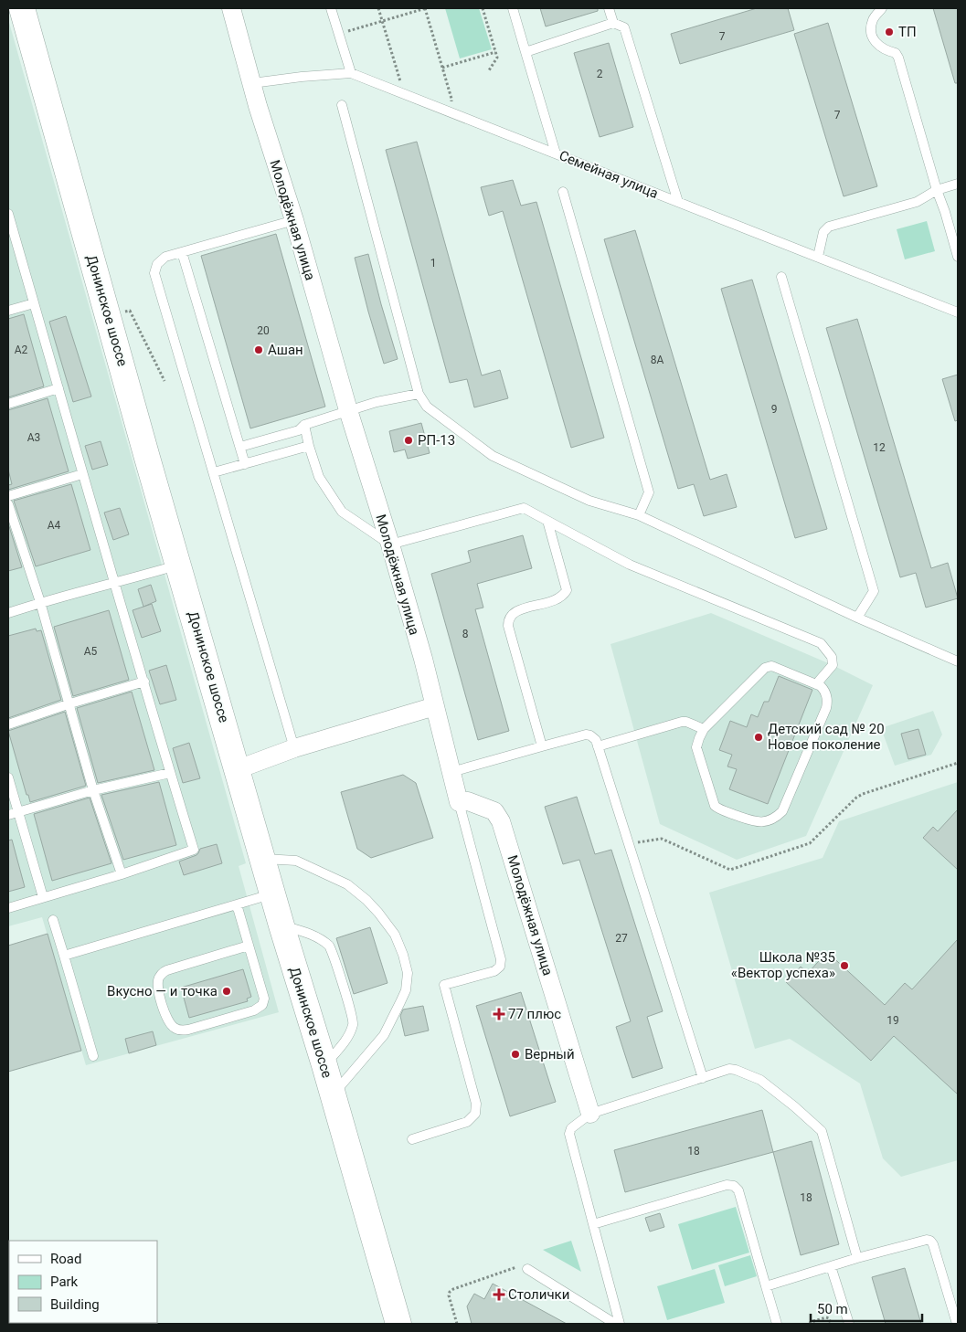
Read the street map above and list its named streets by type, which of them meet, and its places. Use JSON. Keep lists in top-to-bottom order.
{
  "streets": {
    "main road": ["Донинское шоссе"],
    "street": ["Молодёжная улица"],
    "lane": ["Семейная улица"]
  },
  "crossings": [
    ["Семейная улица", "Молодёжная улица"]
  ],
  "places": {
    "other": [
      "ТП",
      "Ашан",
      "РП-13",
      "Детский сад № 20 Новое поколение",
      "Школа №35 «Вектор успеха»",
      "Вкусно — и точка",
      "Верный"
    ],
    "health": ["77 плюс", "Столички"]
  },
  "house_numbers": [
    "7",
    "2",
    "7",
    "1",
    "20",
    "А2",
    "8А",
    "9",
    "А3",
    "12",
    "А4",
    "8",
    "А5",
    "27",
    "19",
    "18",
    "18"
  ],
  "legend": ["Road", "Park", "Building"],
  "scale_bar": "50 m"
}
